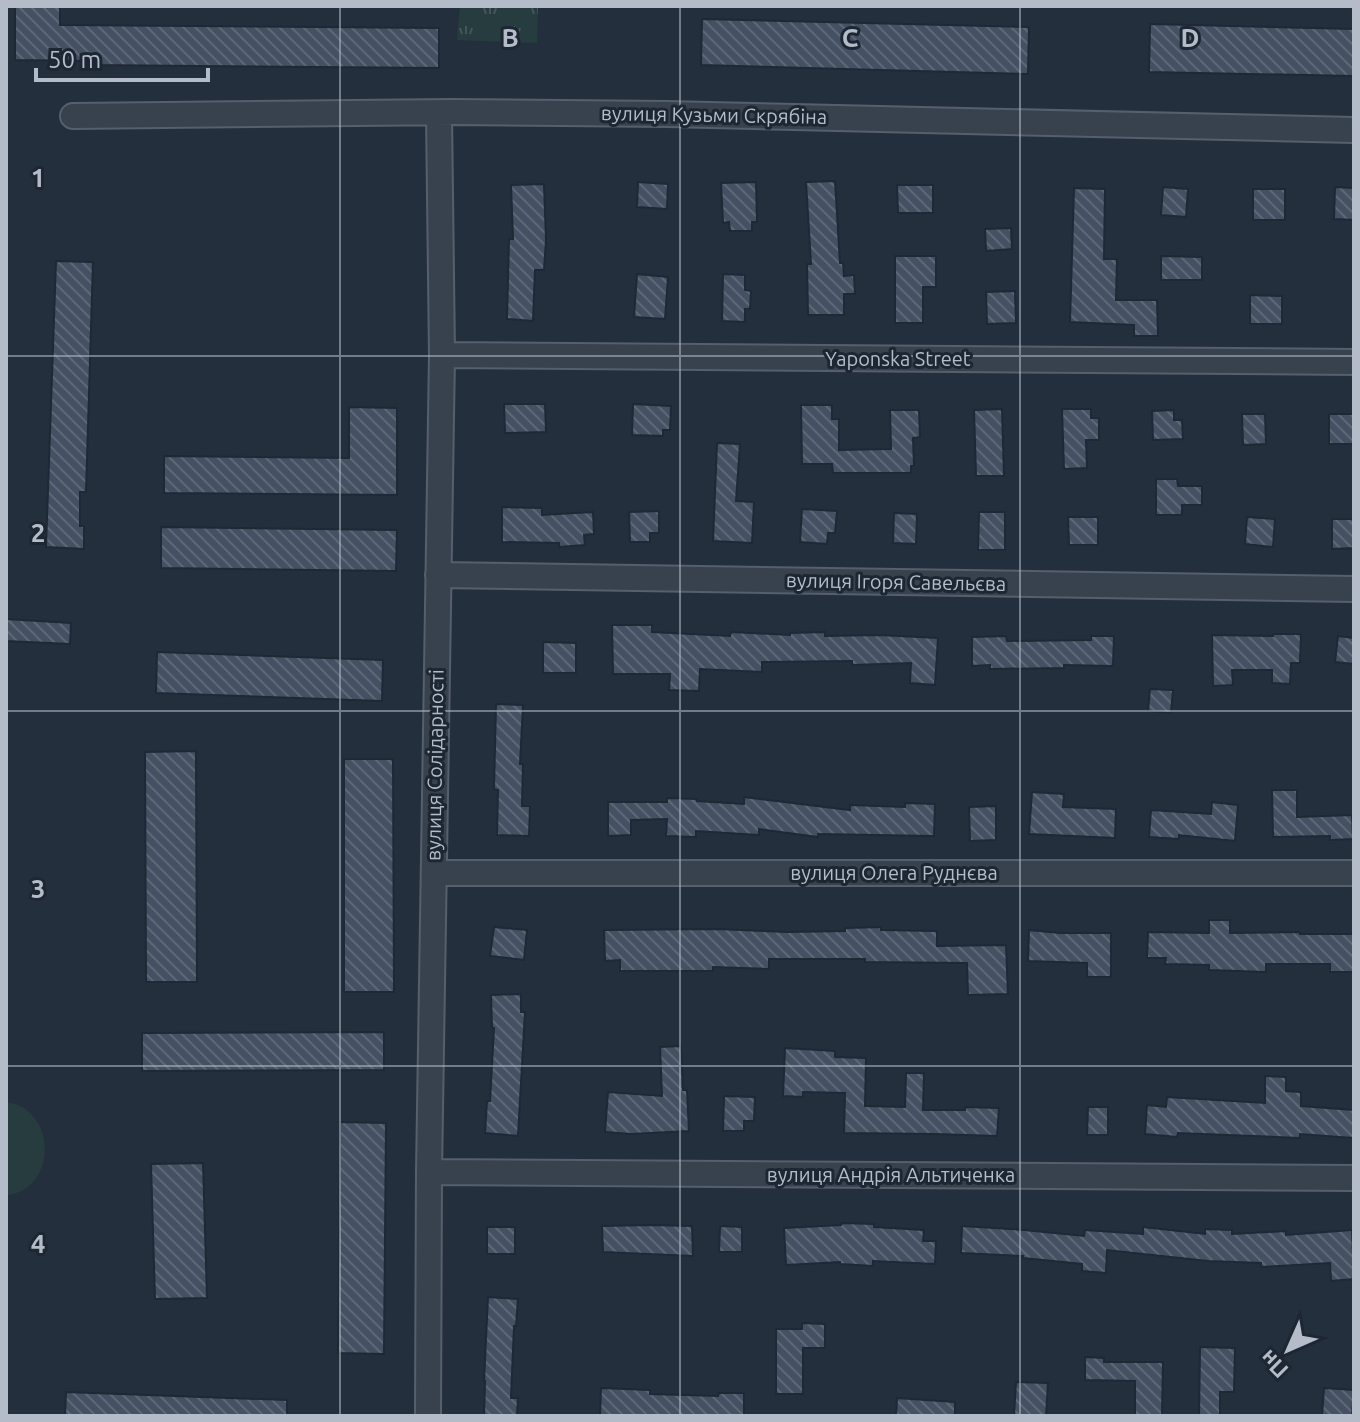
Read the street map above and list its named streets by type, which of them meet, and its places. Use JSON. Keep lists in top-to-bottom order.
{
  "streets": {
    "street": [
      "вулиця Кузьми Скрябіна",
      "Yaponska Street",
      "вулиця Ігоря Савельєва",
      "вулиця Солідарності",
      "вулиця Олега Руднєва",
      "вулиця Андрія Альтиченка"
    ]
  },
  "crossings": [
    ["Yaponska Street", "вулиця Солідарності"],
    ["вулиця Ігоря Савельєва", "вулиця Солідарності"],
    ["вулиця Солідарності", "вулиця Олега Руднєва"],
    ["вулиця Солідарності", "вулиця Андрія Альтиченка"]
  ],
  "scale_bar": "50 m",
  "north": "bottom left",
  "grid": {
    "columns": ["B", "C", "D"],
    "rows": [
      "1",
      "2",
      "3",
      "4"
    ]
  }
}
